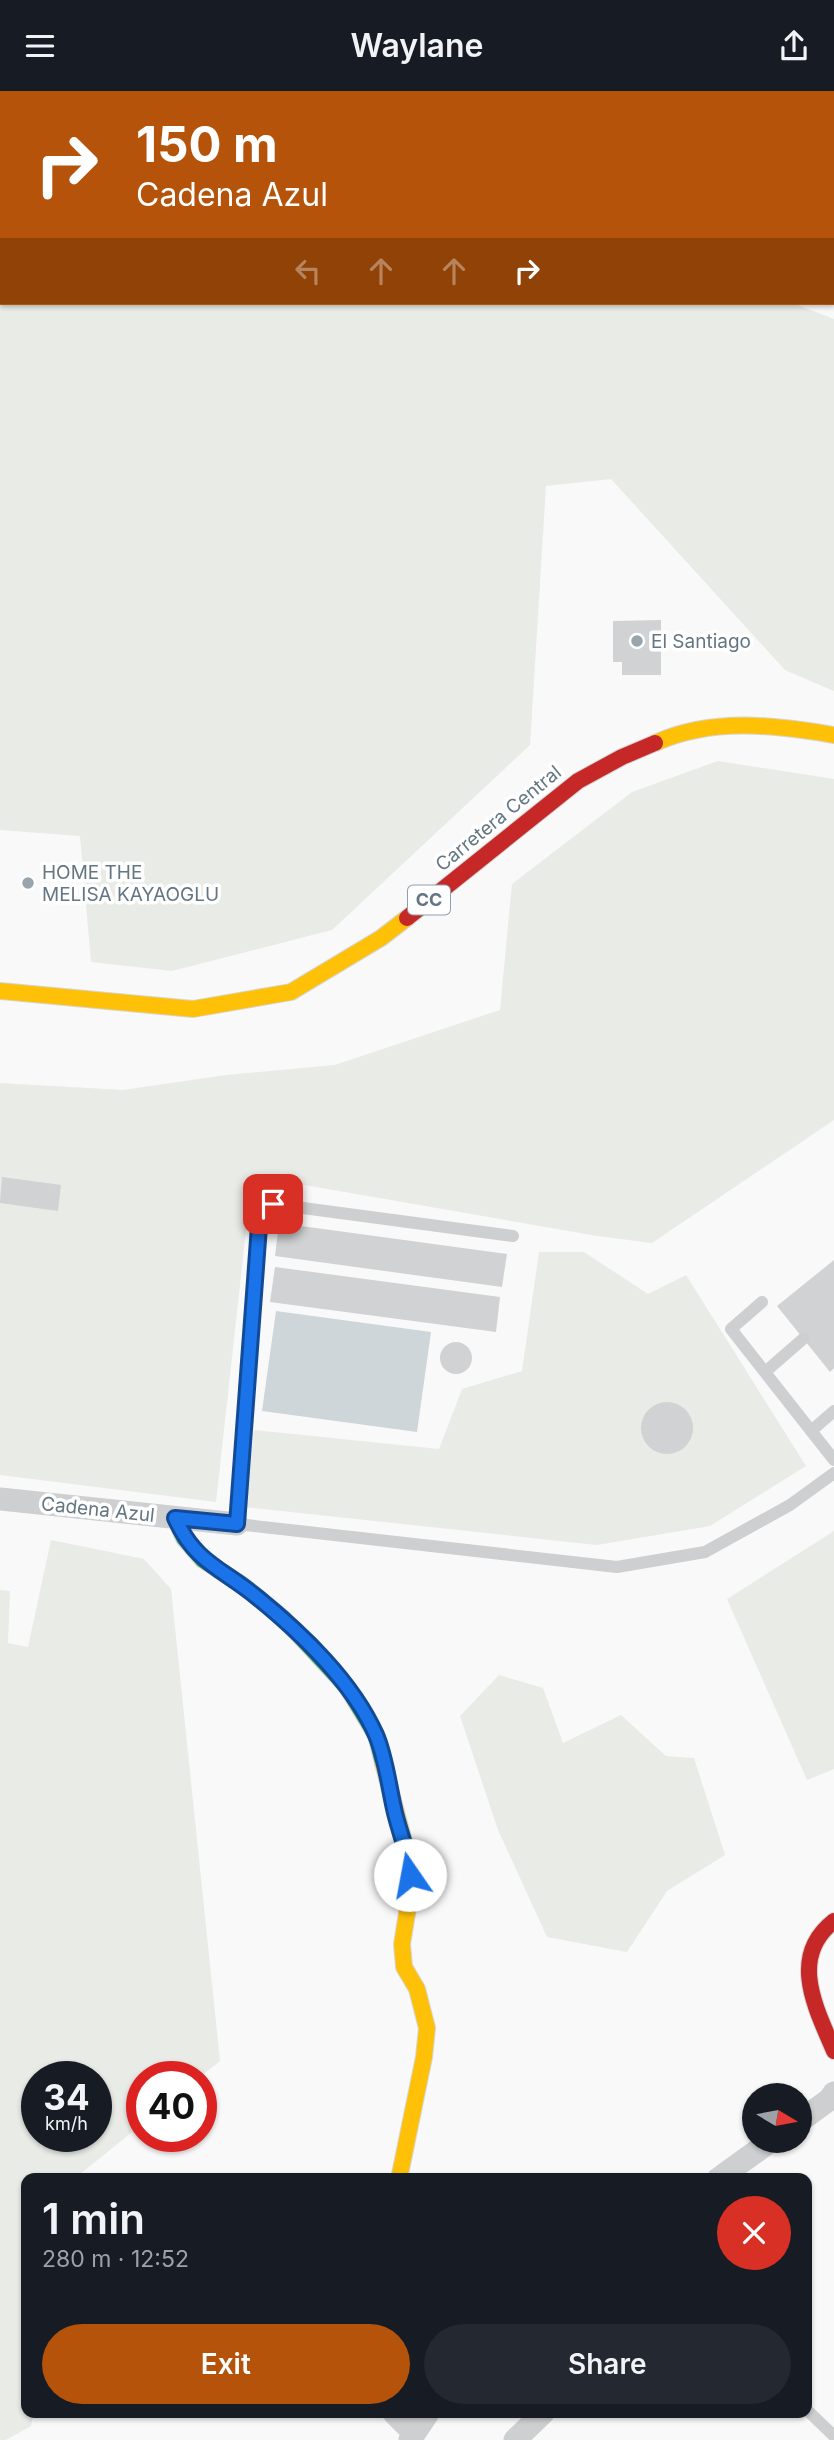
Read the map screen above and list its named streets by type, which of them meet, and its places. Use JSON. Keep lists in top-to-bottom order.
{
  "streets": {
    "main road": ["Carretera Central", "CC"],
    "street": ["Cadena Azul"]
  },
  "places": ["El Santiago", "HOME THE MELISA KAYAOGLU"],
  "north": "right",
  "page": {
    "header": "Waylane",
    "turn": ["150 m", "Cadena Azul"],
    "speed": "34 km/h",
    "limit": "40",
    "heading": ["1 min", "280 m · 12:52"],
    "buttons": ["Exit", "Share"]
  }
}
